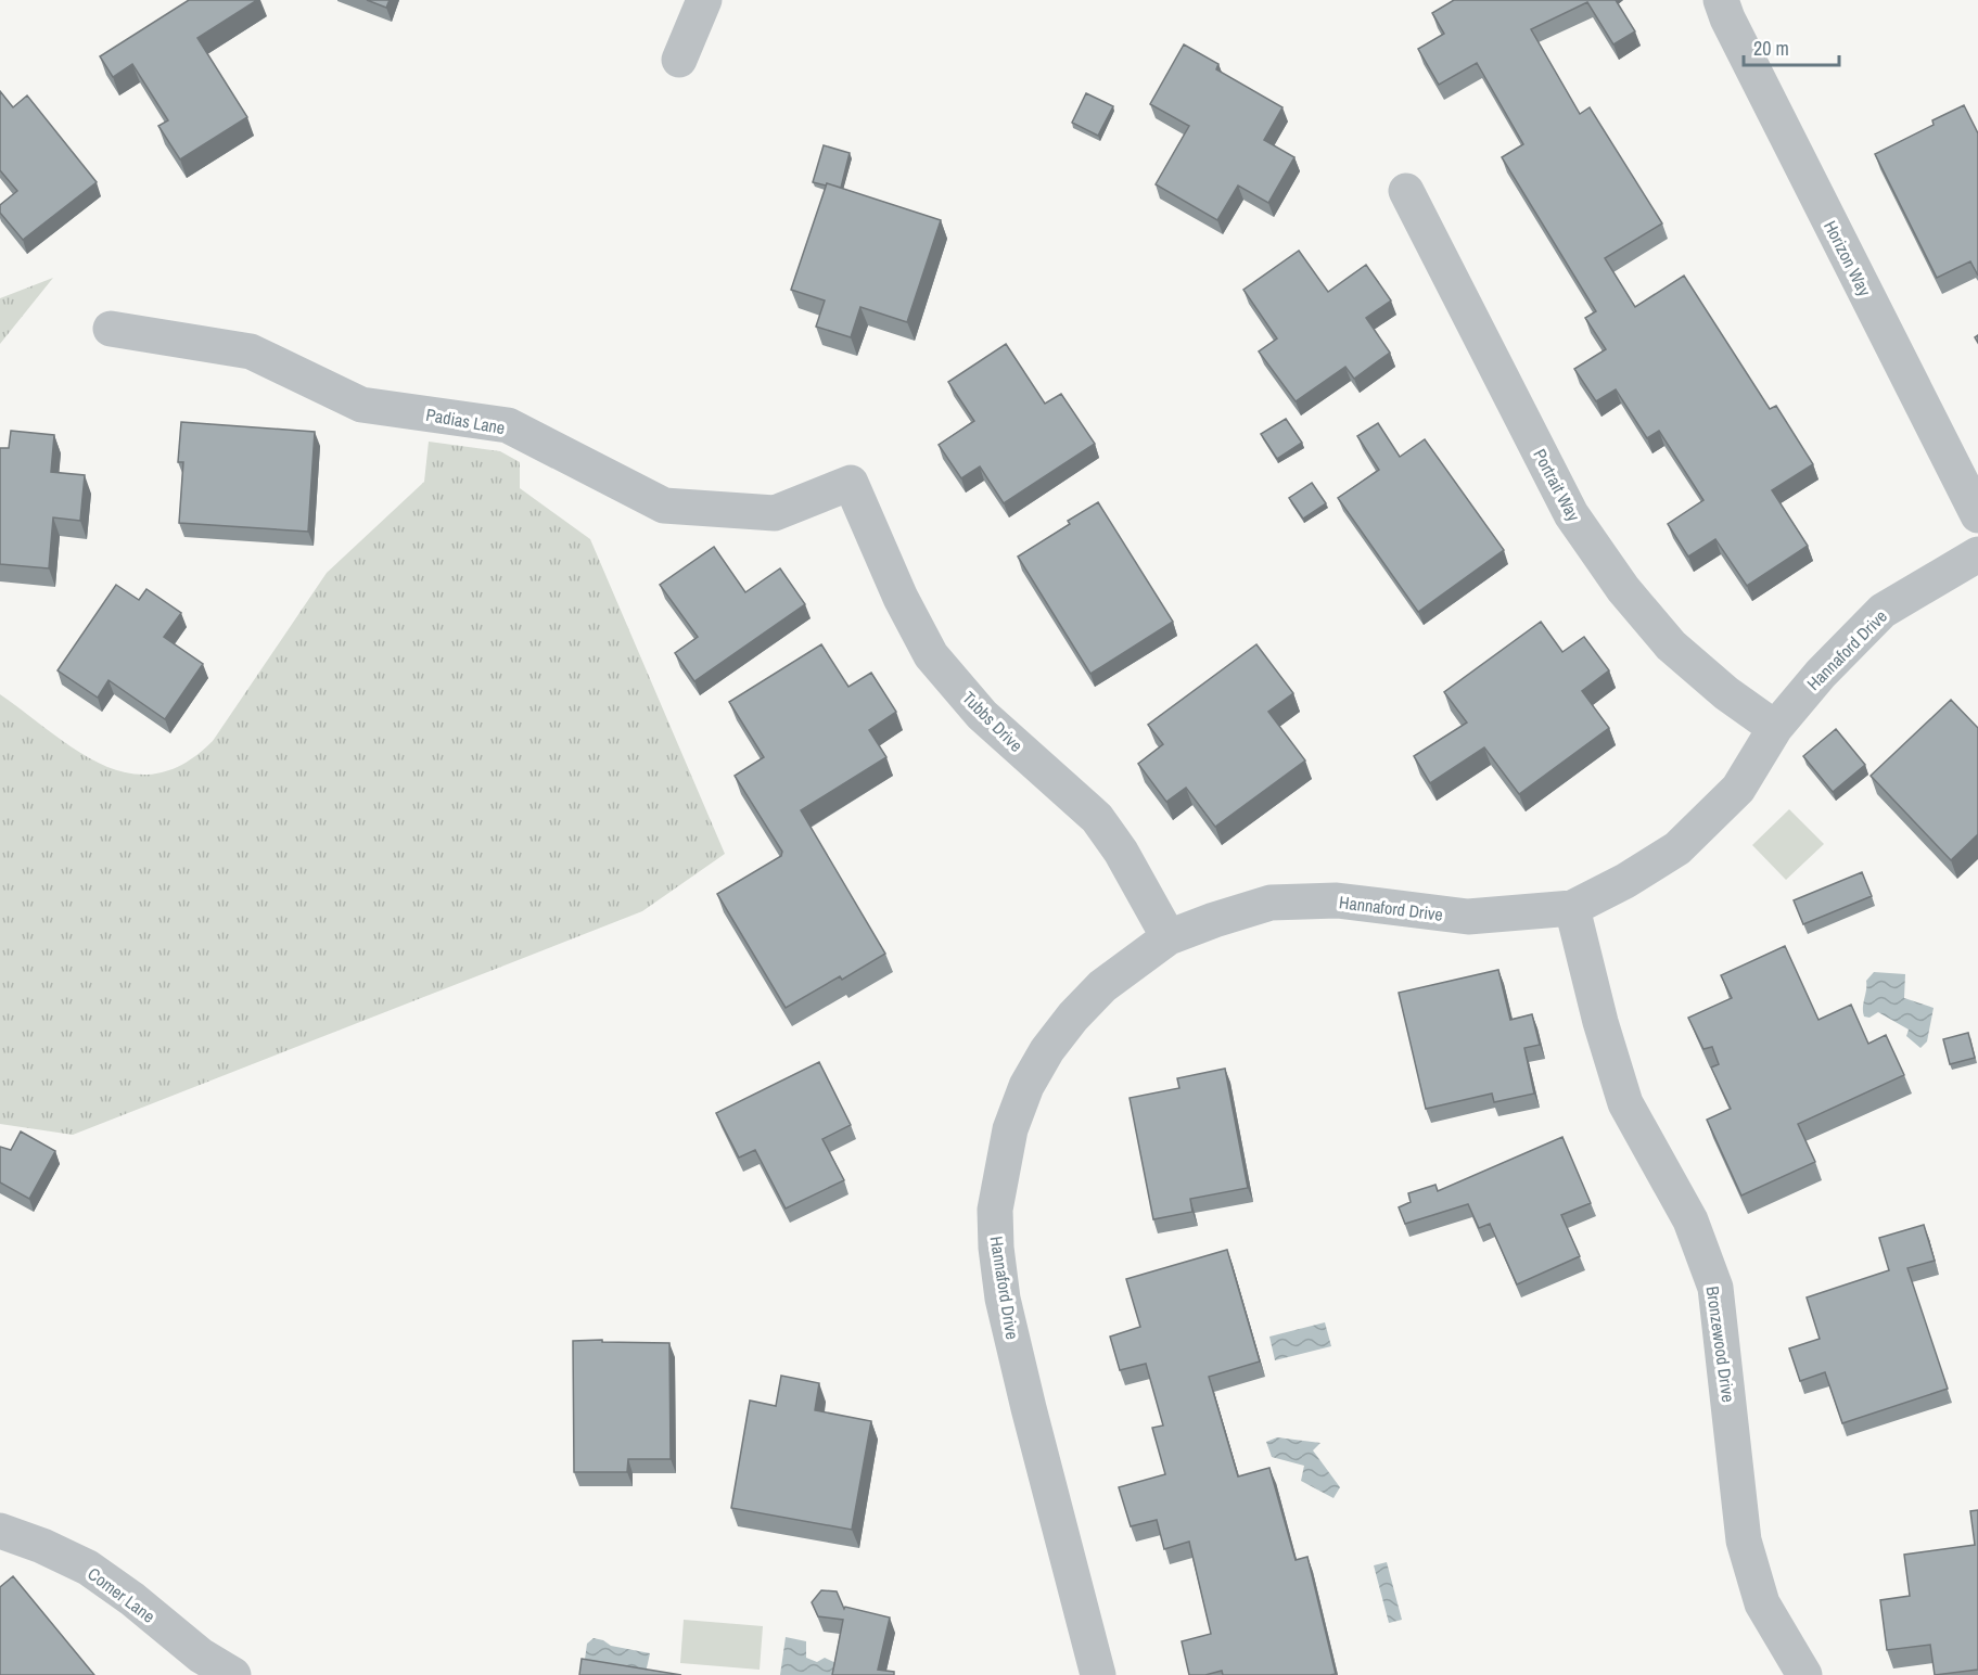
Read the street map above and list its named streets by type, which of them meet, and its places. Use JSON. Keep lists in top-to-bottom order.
{
  "streets": {
    "street": [
      "Horizon Way",
      "Padias Lane",
      "Portrait Way",
      "Hannaford Drive",
      "Tubbs Drive",
      "Bronzewood Drive",
      "Comer Lane"
    ]
  },
  "crossings": [
    ["Padias Lane", "Tubbs Drive"],
    ["Portrait Way", "Hannaford Drive"],
    ["Hannaford Drive", "Tubbs Drive"],
    ["Hannaford Drive", "Bronzewood Drive"]
  ],
  "scale_bar": "20 m"
}
